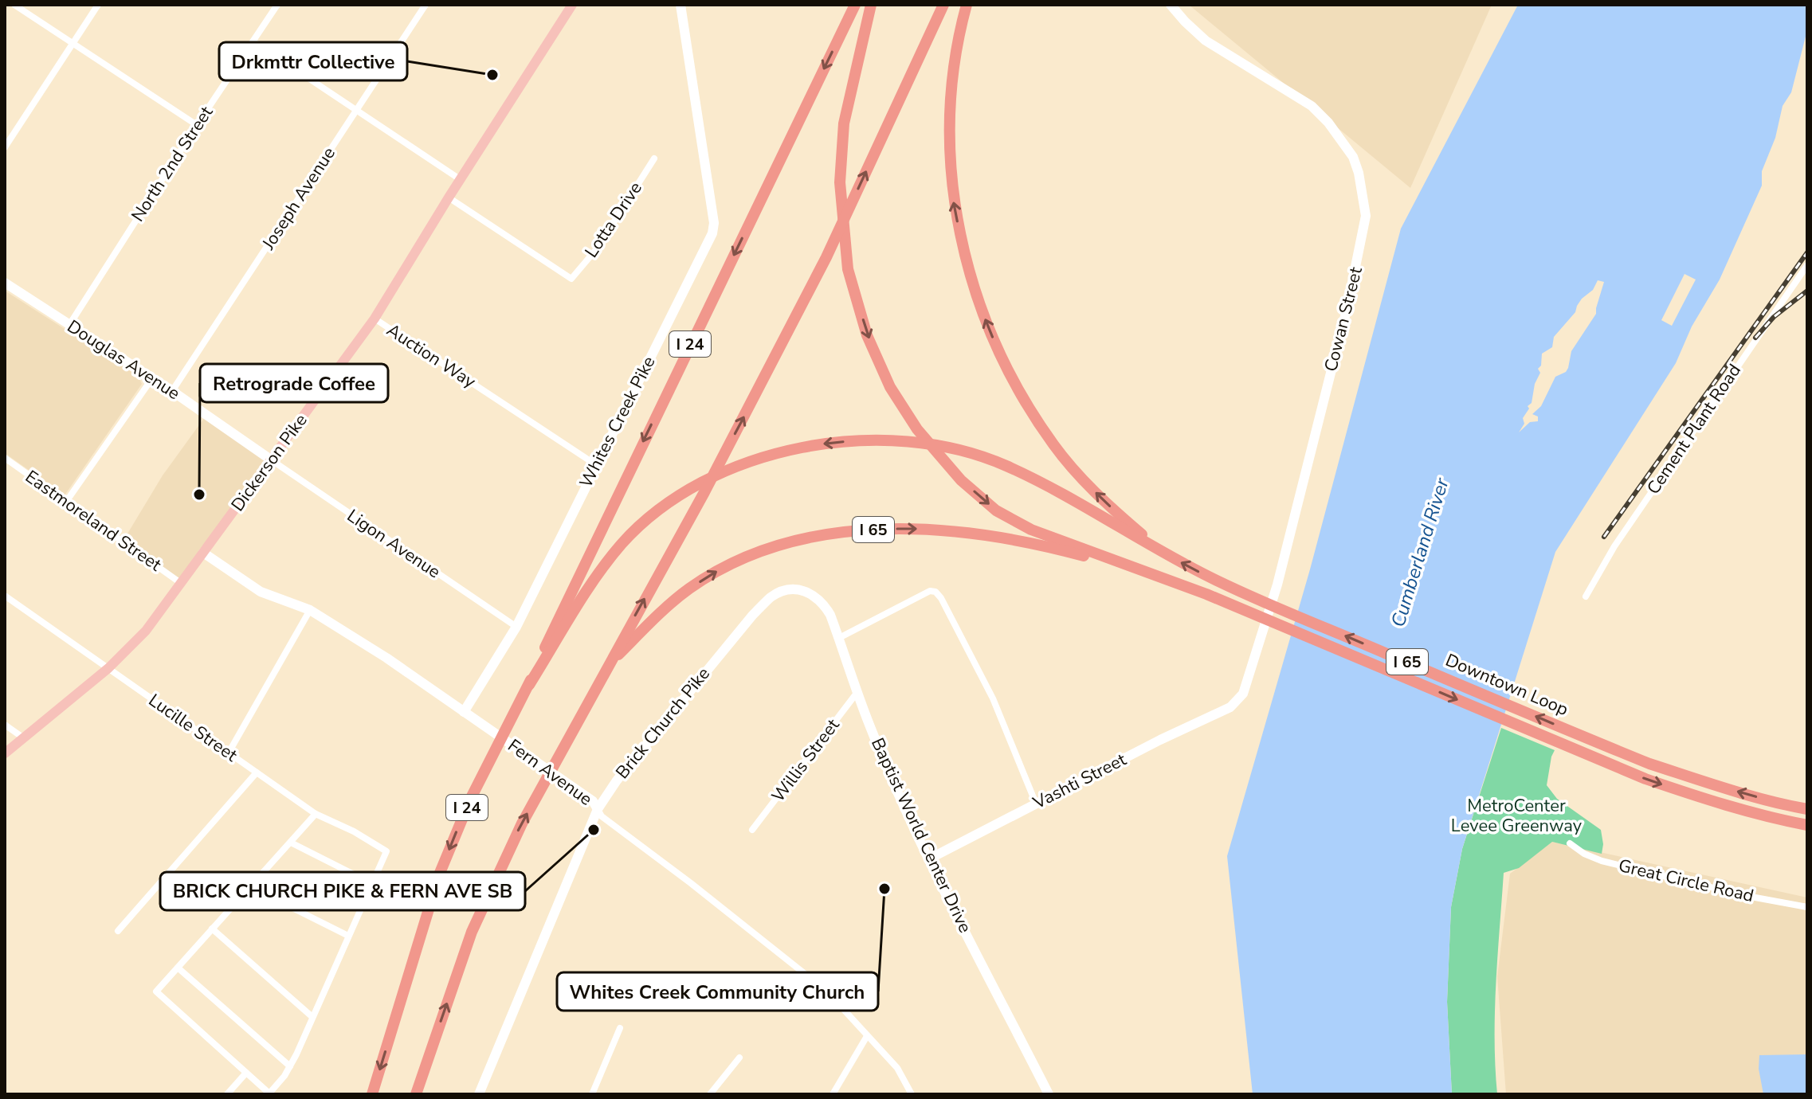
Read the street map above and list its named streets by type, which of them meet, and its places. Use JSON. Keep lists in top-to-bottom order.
{
  "streets": {
    "highway": ["I 24", "I 65", "Downtown Loop"],
    "main road": ["Dickerson Pike"],
    "street": [
      "North 2nd Street",
      "Joseph Avenue",
      "Lotta Drive",
      "Cowan Street",
      "Auction Way",
      "Douglas Avenue",
      "Whites Creek Pike",
      "Cement Plant Road",
      "Eastmoreland Street",
      "Ligon Avenue",
      "Brick Church Pike",
      "Lucille Street",
      "Willis Street",
      "Fern Avenue",
      "Vashti Street",
      "Baptist World Center Drive",
      "Great Circle Road"
    ]
  },
  "crossings": [
    ["North 2nd Street", "Douglas Avenue"],
    ["Joseph Avenue", "Douglas Avenue"],
    ["Lotta Drive", "Dickerson Pike"],
    ["Cowan Street", "Vashti Street"],
    ["I 24", "I 65"],
    ["Auction Way", "Whites Creek Pike"],
    ["Auction Way", "Dickerson Pike"],
    ["Douglas Avenue", "Dickerson Pike"],
    ["Douglas Avenue", "Ligon Avenue"],
    ["Whites Creek Pike", "Ligon Avenue"],
    ["Whites Creek Pike", "Fern Avenue"],
    ["Dickerson Pike", "Eastmoreland Street"],
    ["Dickerson Pike", "Ligon Avenue"],
    ["Dickerson Pike", "Lucille Street"],
    ["Dickerson Pike", "Fern Avenue"],
    ["I 65", "Downtown Loop"],
    ["Brick Church Pike", "Fern Avenue"],
    ["Brick Church Pike", "Baptist World Center Drive"],
    ["Willis Street", "Baptist World Center Drive"],
    ["Vashti Street", "Baptist World Center Drive"]
  ],
  "water": ["Cumberland River"],
  "parks": ["MetroCenter Levee Greenway"],
  "places": [
    "Drkmttr Collective",
    "Retrograde Coffee",
    "BRICK CHURCH PIKE & FERN AVE SB",
    "Whites Creek Community Church"
  ]
}
